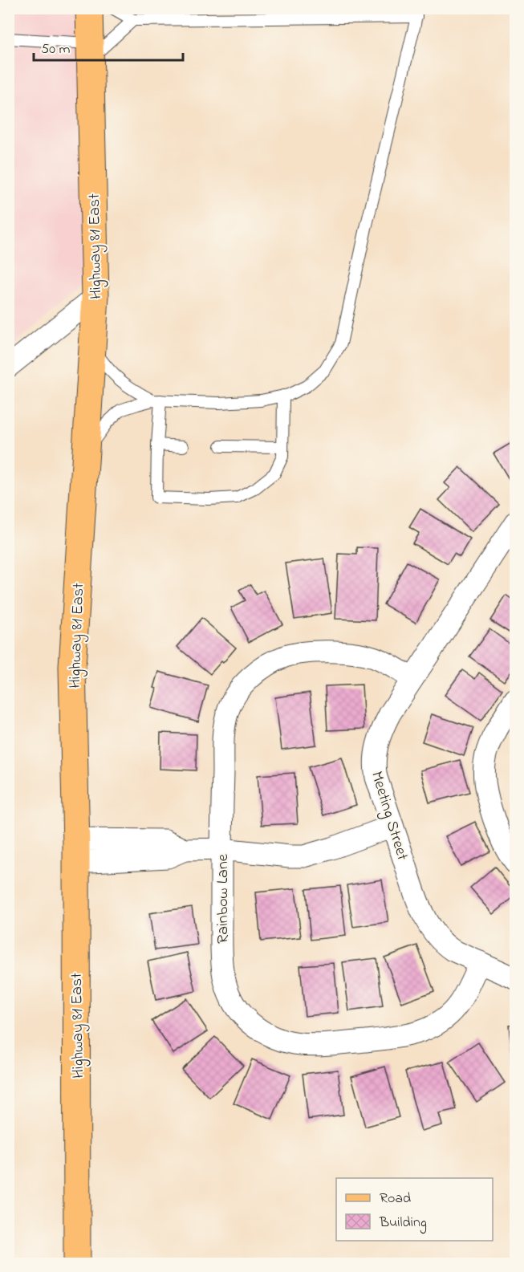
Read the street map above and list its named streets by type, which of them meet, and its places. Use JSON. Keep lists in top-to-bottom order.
{
  "streets": {
    "main road": ["Highway 81 East"],
    "street": ["Meeting Street", "Rainbow Lane"]
  },
  "crossings": [
    ["Meeting Street", "Rainbow Lane"]
  ],
  "legend": ["Road", "Building"],
  "scale_bar": "50 m"
}
